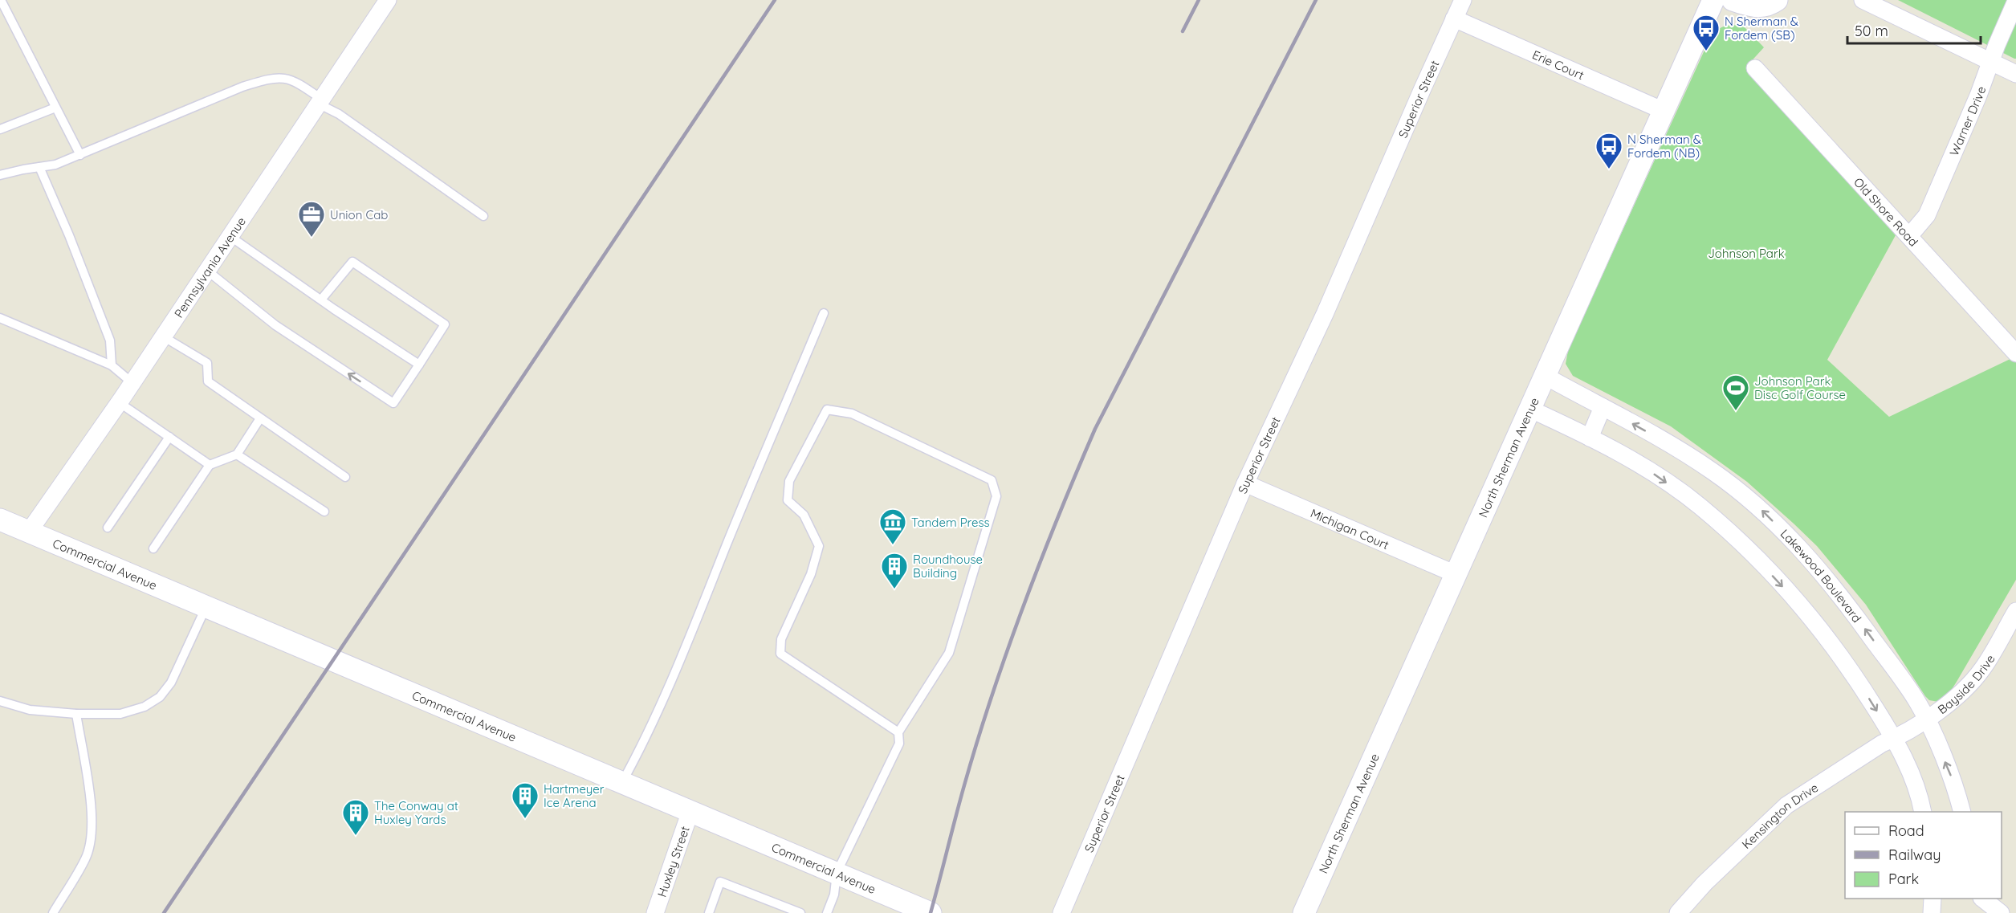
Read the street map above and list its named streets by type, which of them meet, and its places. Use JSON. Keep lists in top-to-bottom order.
{
  "streets": {
    "street": [
      "Erie Court",
      "Superior Street",
      "Warner Drive",
      "Old Shore Road",
      "Pennsylvania Avenue",
      "North Sherman Avenue",
      "Michigan Court",
      "Commercial Avenue",
      "Lakewood Boulevard",
      "Bayside Drive",
      "Kensington Drive",
      "Huxley Street"
    ]
  },
  "crossings": [
    ["Erie Court", "Superior Street"],
    ["Erie Court", "North Sherman Avenue"],
    ["Superior Street", "Michigan Court"],
    ["Warner Drive", "Old Shore Road"],
    ["Pennsylvania Avenue", "Commercial Avenue"],
    ["North Sherman Avenue", "Michigan Court"],
    ["North Sherman Avenue", "Lakewood Boulevard"],
    ["Commercial Avenue", "Huxley Street"],
    ["Lakewood Boulevard", "Bayside Drive"],
    ["Bayside Drive", "Kensington Drive"]
  ],
  "parks": ["Johnson Park"],
  "places": {
    "bus stop": ["N Sherman & Fordem (SB)", "N Sherman & Fordem (NB)"],
    "office": ["Union Cab"],
    "sports": ["Johnson Park Disc Golf Course"],
    "museum": ["Tandem Press"],
    "building": ["Roundhouse Building", "Hartmeyer Ice Arena", "The Conway at Huxley Yards"]
  },
  "legend": ["Road", "Railway", "Park"],
  "scale_bar": "50 m"
}
